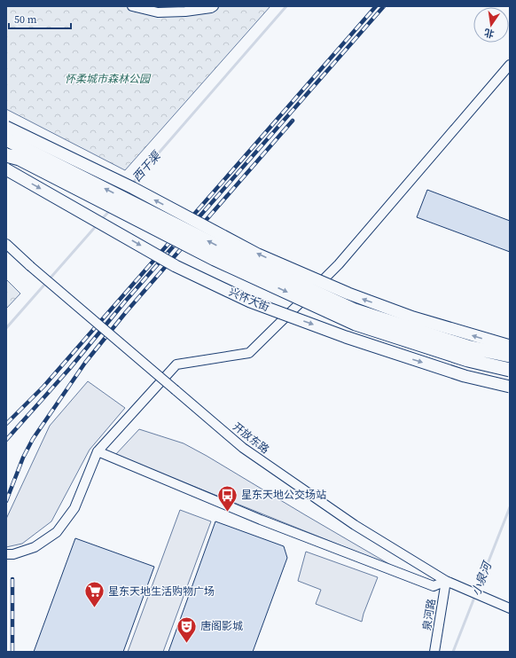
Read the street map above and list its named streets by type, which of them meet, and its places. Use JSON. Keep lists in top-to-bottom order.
{
  "streets": {
    "main road": ["兴怀大街"],
    "street": ["开放东路", "泉河路"]
  },
  "crossings": [
    ["开放东路", "泉河路"]
  ],
  "water": ["西干渠", "小泉河"],
  "parks": ["怀柔城市森林公园"],
  "places": {
    "bus stop": ["星东天地公交场站"],
    "supermarket": ["星东天地生活购物广场"],
    "theatre": ["唐阁影城"]
  },
  "scale_bar": "50 m",
  "north": "bottom"
}
